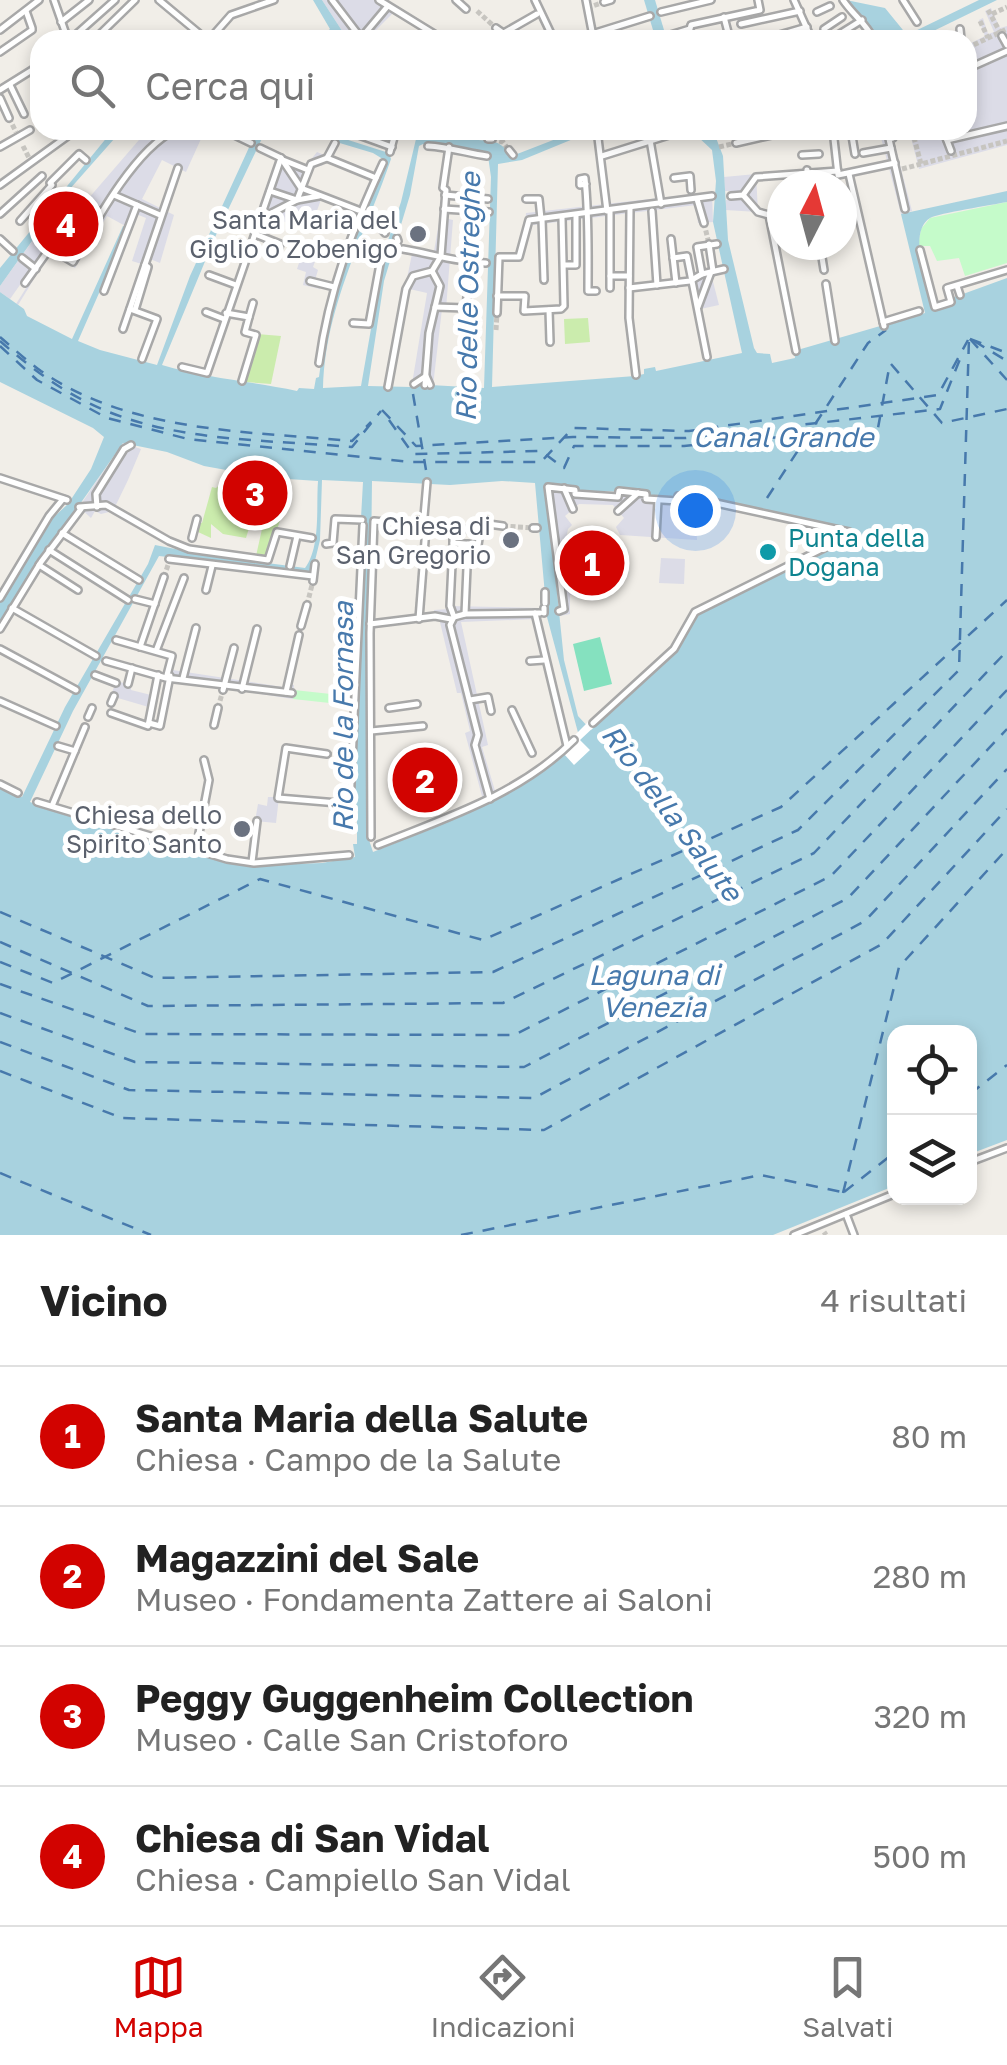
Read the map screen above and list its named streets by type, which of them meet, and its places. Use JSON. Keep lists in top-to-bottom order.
{
  "water": [
    "Rio delle Ostreghe",
    "Canal Grande",
    "Rio de la Fornasa",
    "Rio della Salute",
    "Laguna di Venezia"
  ],
  "places": [
    "Santa Maria del Giglio o Zobenigo",
    "Chiesa di San Gregorio",
    "Punta della Dogana",
    "Chiesa dello Spirito Santo"
  ],
  "north": "top",
  "page": {
    "search": "Cerca qui",
    "pins": [
      "4",
      "3",
      "1",
      "2"
    ],
    "heading": ["Vicino", "4 risultati"],
    "list": [
      {
        "mark": "1",
        "name": "Santa Maria della Salute",
        "note": "Chiesa · Campo de la Salute",
        "value": "80 m"
      },
      {
        "mark": "2",
        "name": "Magazzini del Sale",
        "note": "Museo · Fondamenta Zattere ai Saloni",
        "value": "280 m"
      },
      {
        "mark": "3",
        "name": "Peggy Guggenheim Collection",
        "note": "Museo · Calle San Cristoforo",
        "value": "320 m"
      },
      {
        "mark": "4",
        "name": "Chiesa di San Vidal",
        "note": "Chiesa · Campiello San Vidal",
        "value": "500 m"
      }
    ],
    "nav": ["Mappa", "Indicazioni", "Salvati"]
  }
}
